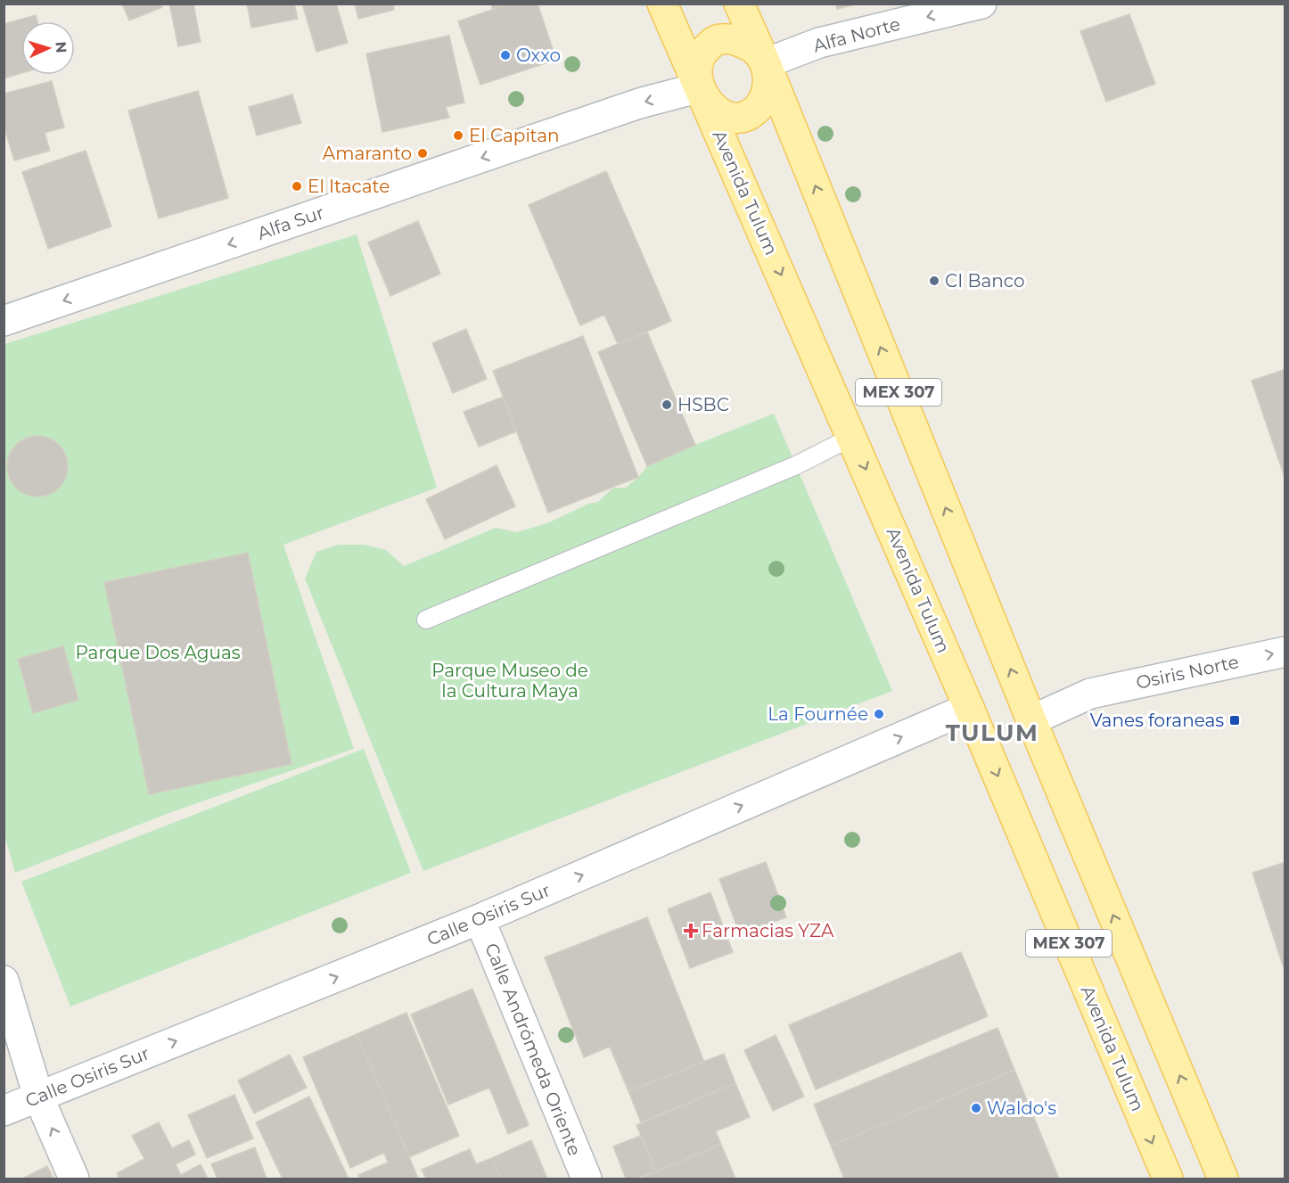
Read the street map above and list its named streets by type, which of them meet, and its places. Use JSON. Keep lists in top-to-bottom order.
{
  "streets": {
    "main road": ["Avenida Tulum", "MEX 307"],
    "street": [
      "Alfa Norte",
      "Alfa Sur",
      "Osiris Norte",
      "Calle Osiris Sur",
      "Calle Andrómeda Oriente"
    ]
  },
  "crossings": [
    ["Alfa Norte", "Avenida Tulum"],
    ["Alfa Norte", "Alfa Sur"],
    ["Alfa Norte", "MEX 307"],
    ["Avenida Tulum", "Alfa Sur"],
    ["Avenida Tulum", "MEX 307"],
    ["Avenida Tulum", "Calle Osiris Sur"],
    ["Alfa Sur", "MEX 307"],
    ["MEX 307", "Osiris Norte"],
    ["Calle Osiris Sur", "Calle Andrómeda Oriente"]
  ],
  "one_way": [
    "Alfa Norte",
    "Alfa Sur",
    "Osiris Norte",
    "Calle Osiris Sur"
  ],
  "districts": ["TULUM"],
  "parks": ["Parque Dos Aguas", "Parque Museo de la Cultura Maya"],
  "places": {
    "other": [
      "Oxxo",
      "El Capitan",
      "Amaranto",
      "El Itacate",
      "CI Banco",
      "HSBC",
      "La Fournée",
      "Waldo's"
    ],
    "transit": ["Vanes foraneas"],
    "health": ["Farmacias YZA"]
  },
  "north": "right"
}
